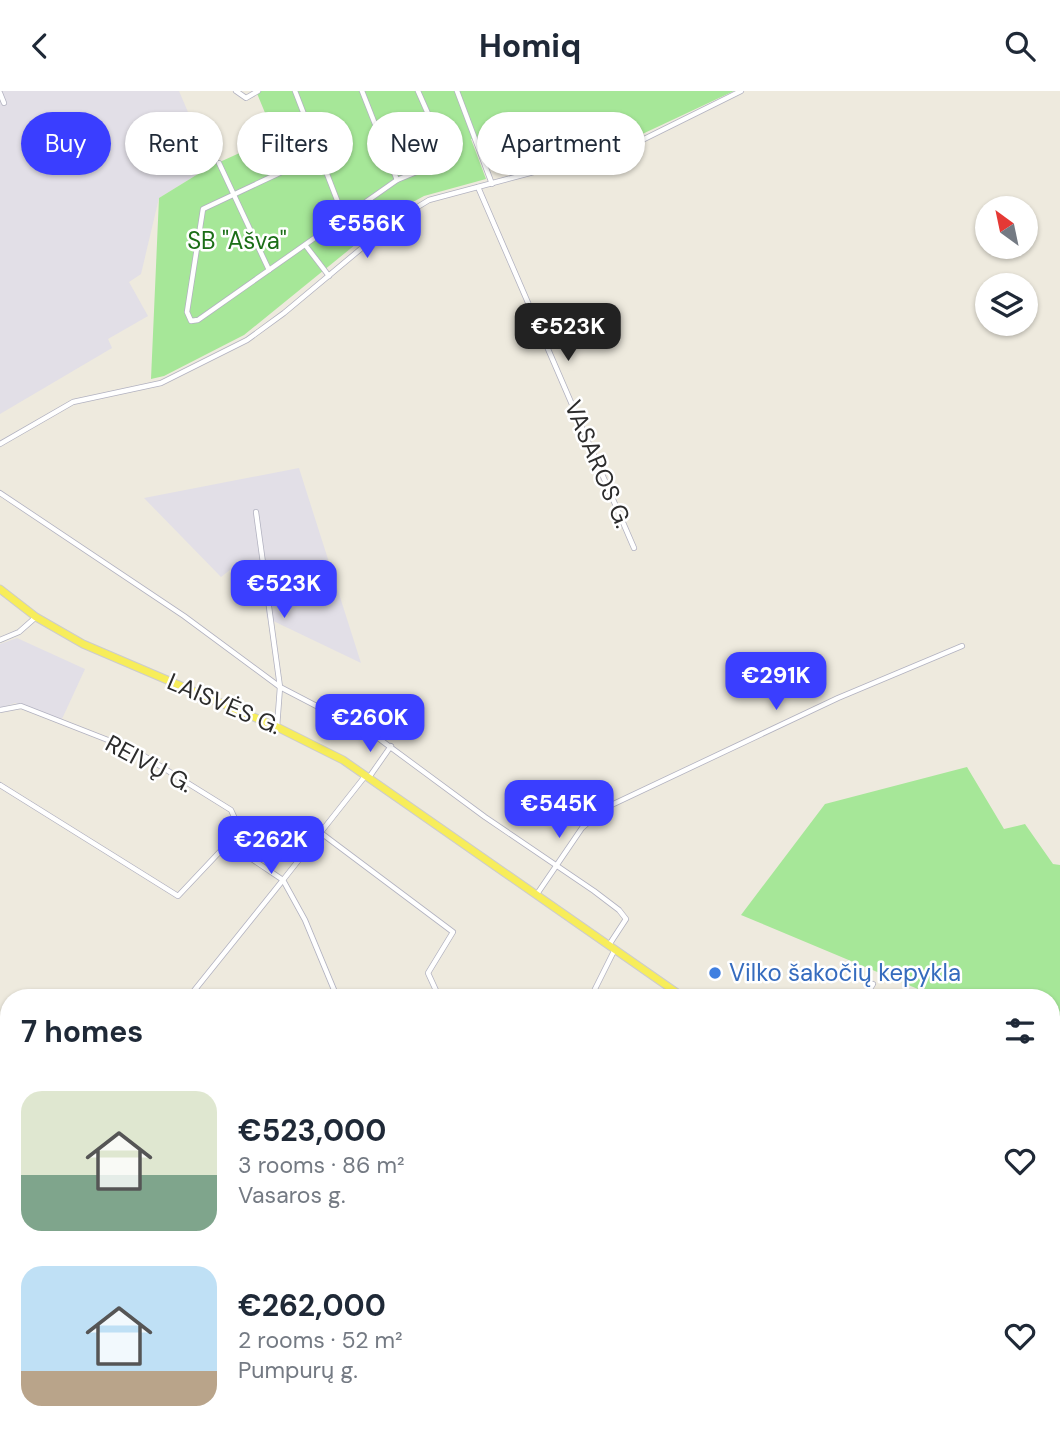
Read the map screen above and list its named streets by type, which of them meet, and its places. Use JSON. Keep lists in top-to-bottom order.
{
  "streets": {
    "main road": ["LAISVĖS G."],
    "street": ["VASAROS G.", "REIVŲ G."]
  },
  "parks": ["SB \"Ašva\""],
  "places": ["Vilko šakočių kepykla"],
  "north": "top left",
  "page": {
    "header": "Homiq",
    "chip": [
      "Buy",
      "Rent",
      "Filters",
      "New",
      "Apartment"
    ],
    "price": [
      "€556K",
      "€523K",
      "€523K",
      "€291K",
      "€260K",
      "€545K",
      "€262K"
    ],
    "heading": "7 homes",
    "list": [
      {
        "name": "€523,000",
        "note": "3 rooms · 86 m² · Vasaros g."
      },
      {
        "name": "€262,000",
        "note": "2 rooms · 52 m² · Pumpurų g."
      }
    ]
  }
}
